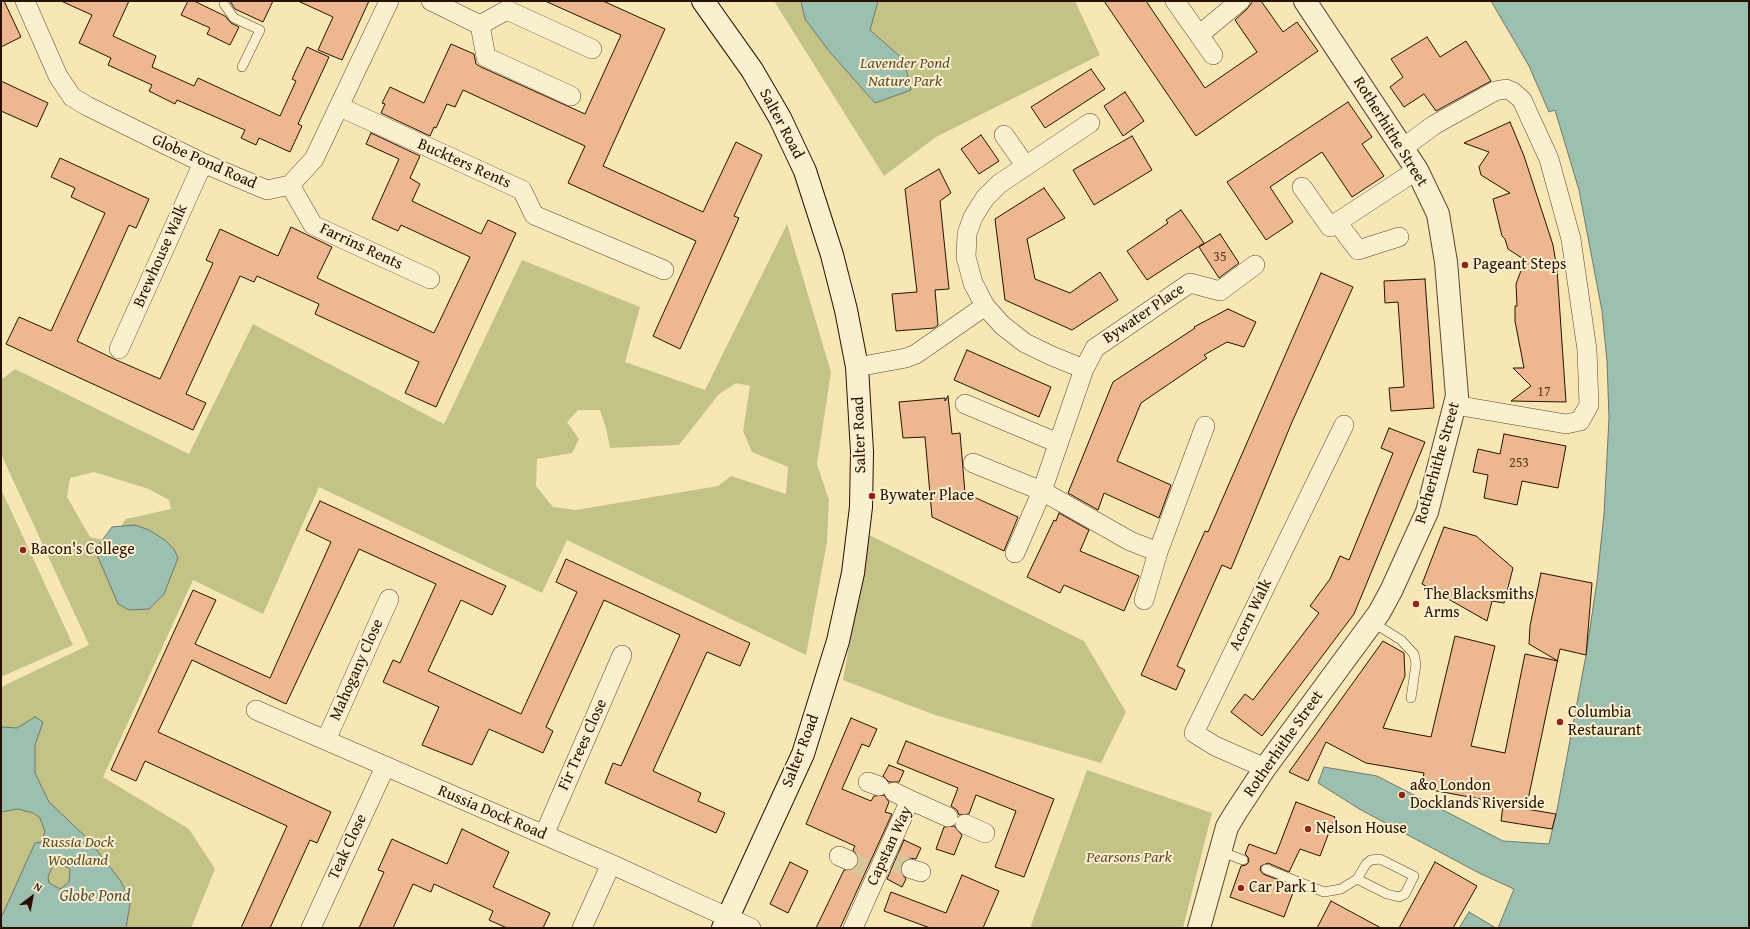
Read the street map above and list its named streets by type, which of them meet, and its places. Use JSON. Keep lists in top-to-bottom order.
{
  "streets": {
    "street": [
      "Salter Road",
      "Rotherhithe Street",
      "Globe Pond Road",
      "Buckters Rents",
      "Farrins Rents",
      "Brewhouse Walk",
      "Bywater Place",
      "Acorn Walk",
      "Mahogany Close",
      "Fir Trees Close",
      "Russia Dock Road",
      "Capstan Way",
      "Teak Close"
    ]
  },
  "crossings": [
    ["Salter Road", "Russia Dock Road"],
    ["Rotherhithe Street", "Acorn Walk"],
    ["Globe Pond Road", "Farrins Rents"],
    ["Globe Pond Road", "Brewhouse Walk"],
    ["Mahogany Close", "Russia Dock Road"],
    ["Fir Trees Close", "Russia Dock Road"],
    ["Russia Dock Road", "Teak Close"]
  ],
  "water": ["Globe Pond"],
  "parks": ["Lavender Pond Nature Park", "Russia Dock Woodland", "Pearsons Park"],
  "places": [
    "Pageant Steps",
    "Bywater Place",
    "Bacon's College",
    "The Blacksmiths Arms",
    "Columbia Restaurant",
    "a&o London Docklands Riverside",
    "Nelson House",
    "Car Park 1"
  ],
  "house_numbers": ["35", "17", "253"],
  "north": "top right"
}
